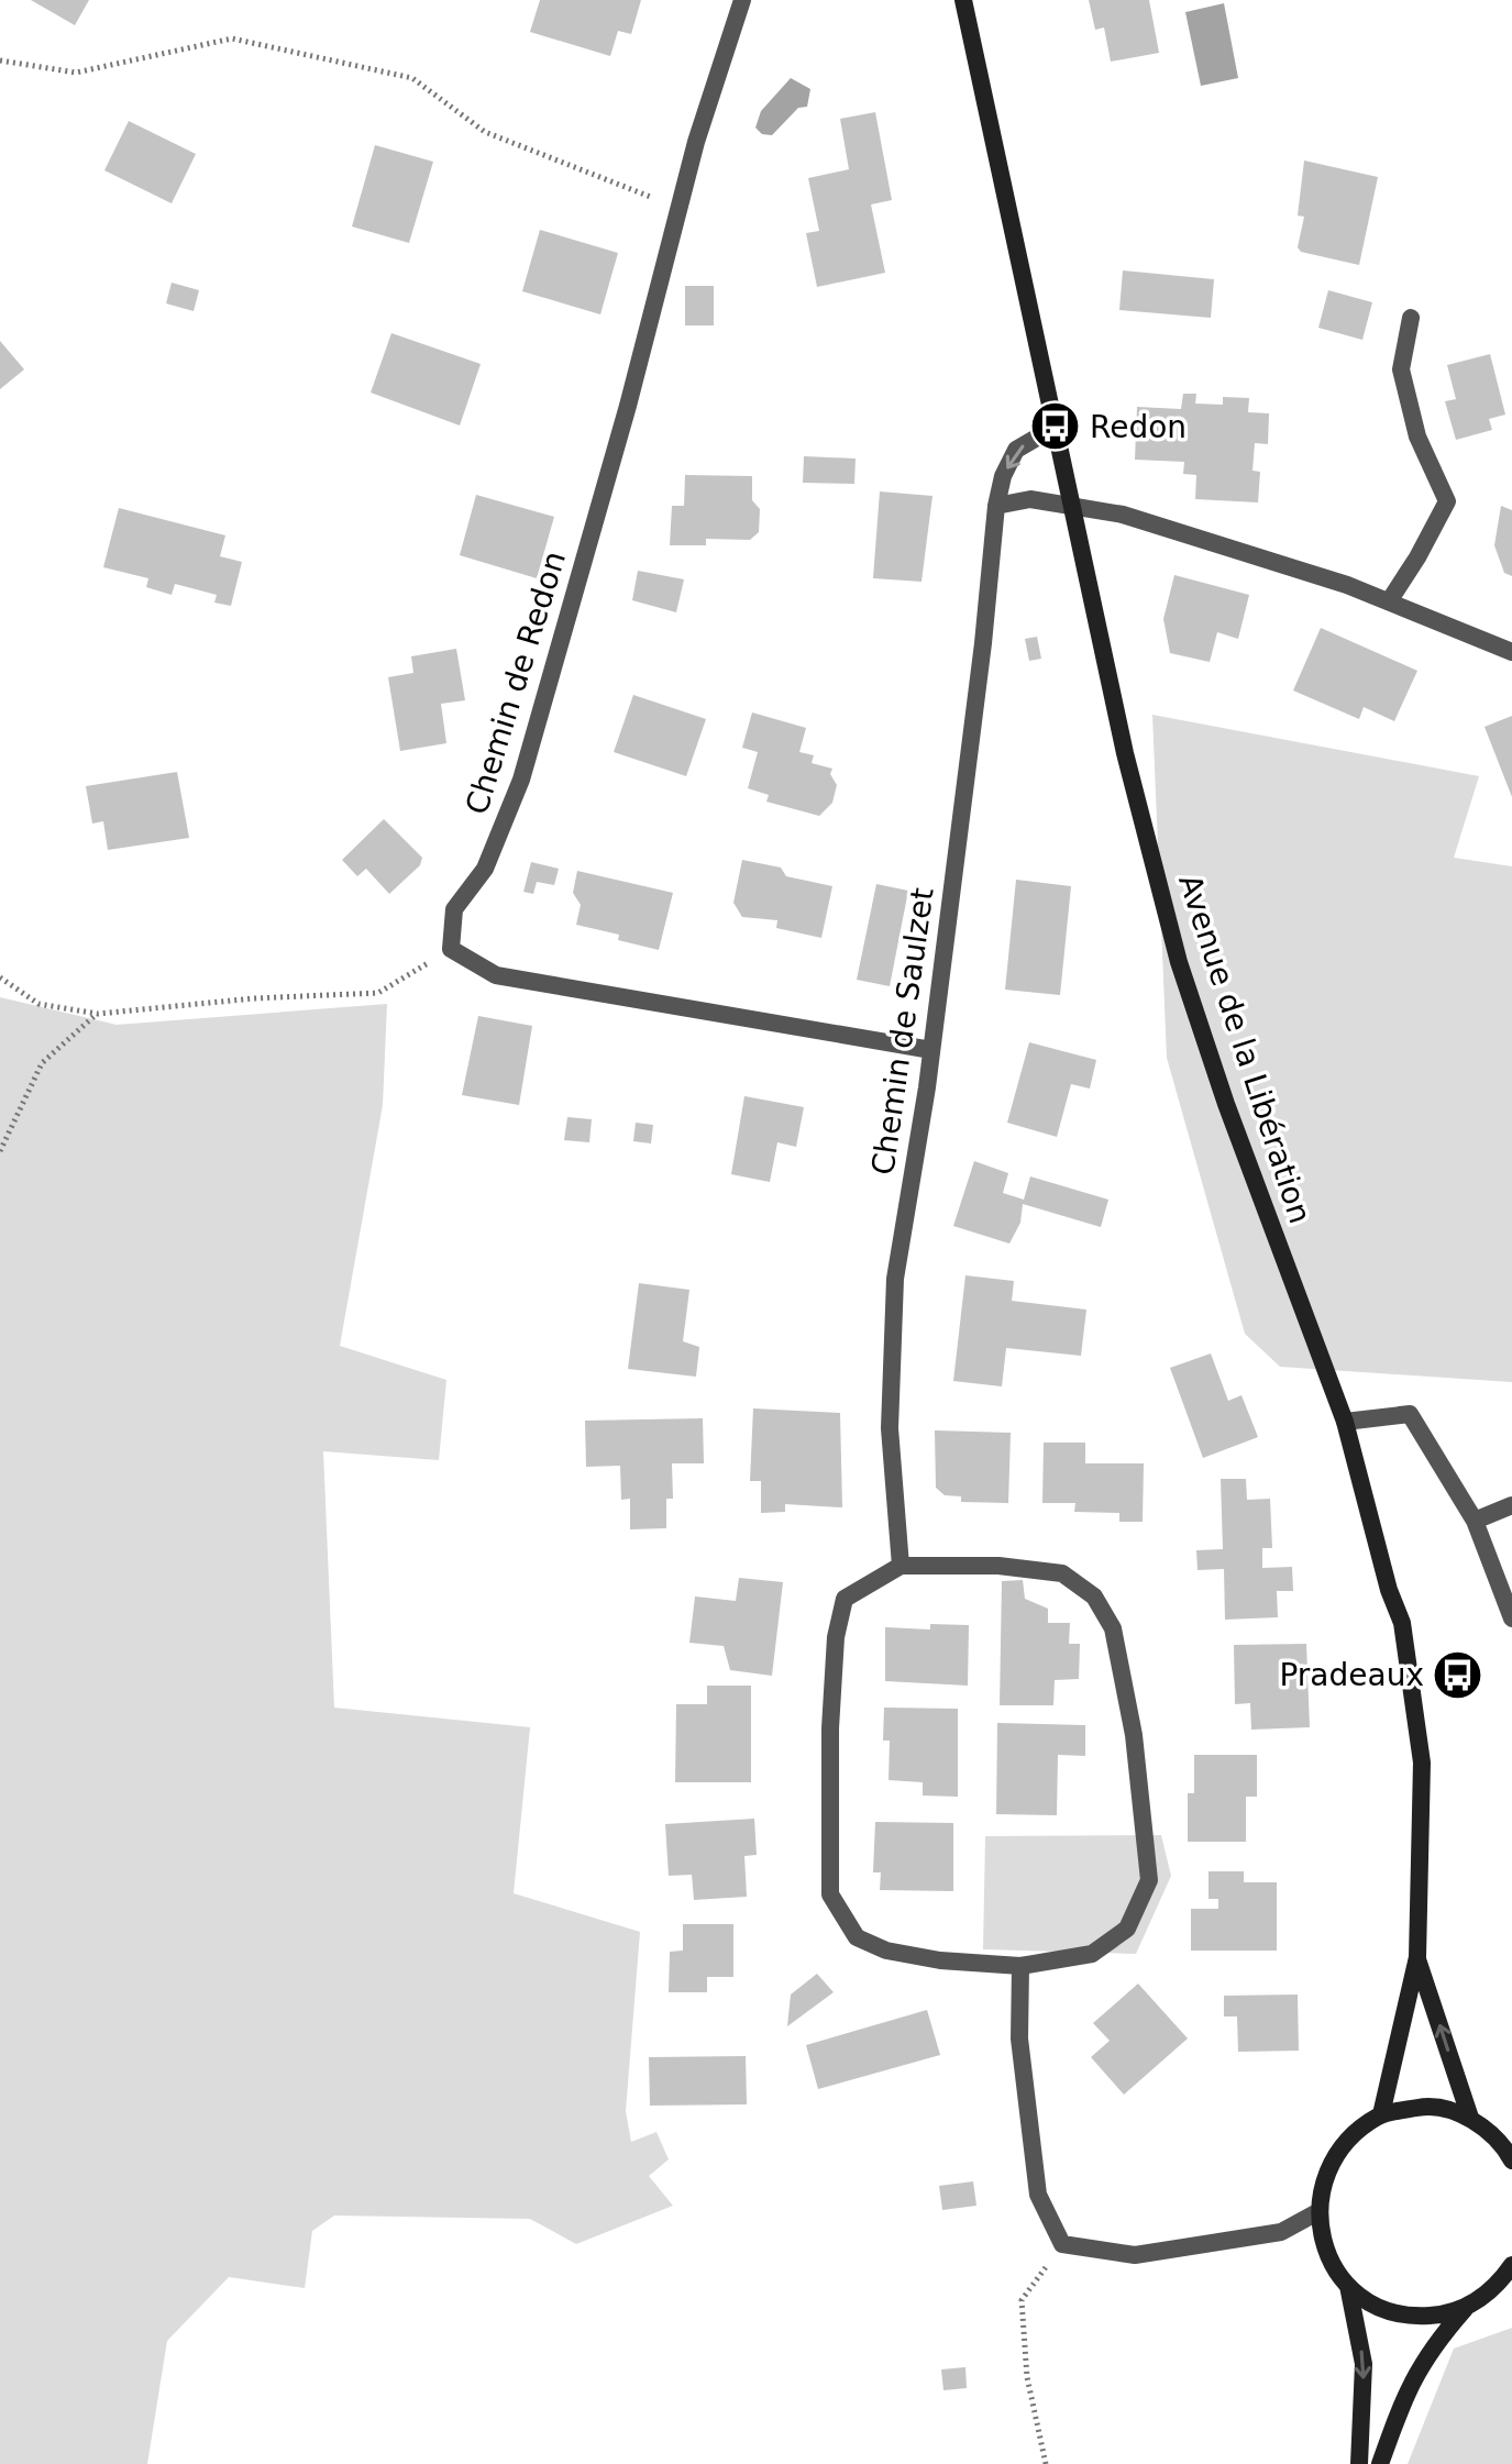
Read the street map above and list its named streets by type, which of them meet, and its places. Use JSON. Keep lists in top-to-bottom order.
{
  "streets": {
    "main road": ["Avenue de la Libération"],
    "street": ["Chemin de Redon", "Chemin de Saulzet"]
  },
  "crossings": [
    ["Chemin de Saulzet", "Avenue de la Libération"]
  ],
  "places": {
    "bus stop": ["Redon", "Pradeaux"]
  }
}
